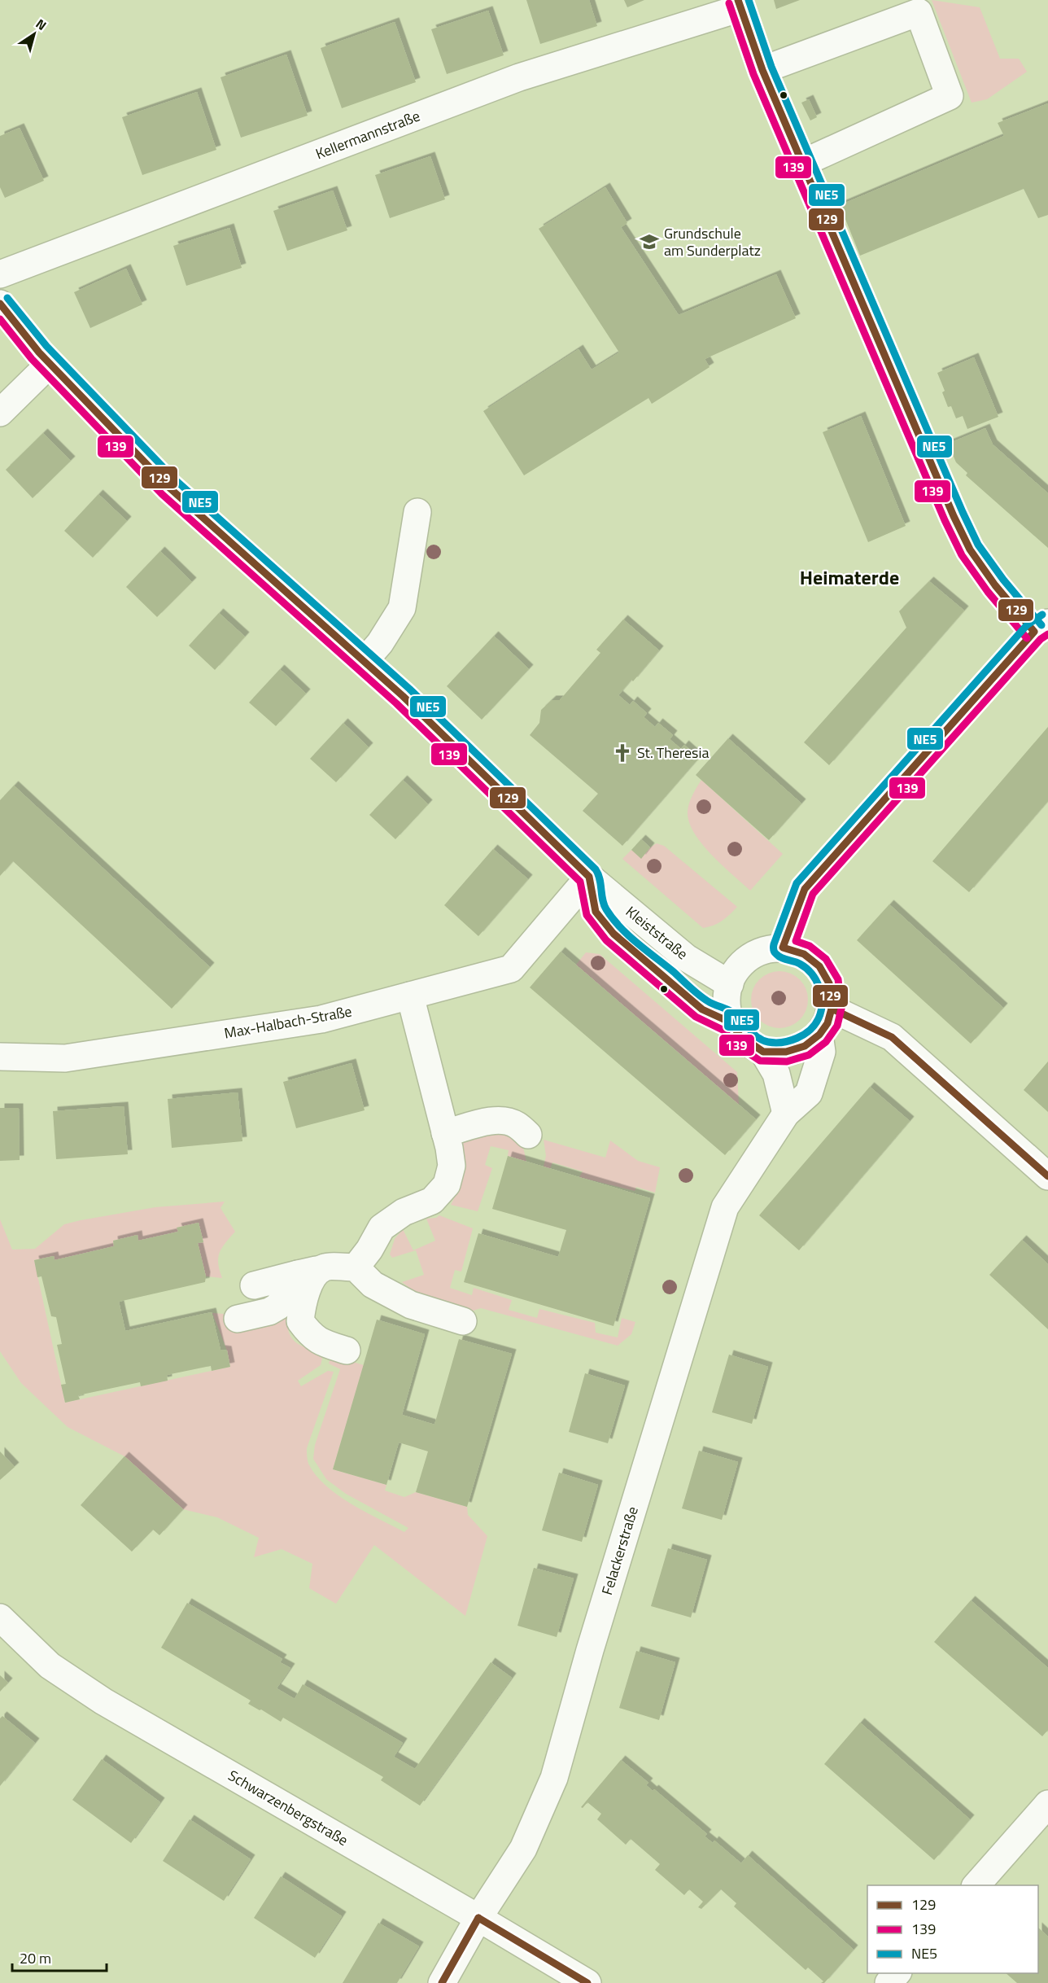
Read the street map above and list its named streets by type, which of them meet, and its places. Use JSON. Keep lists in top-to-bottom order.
{
  "streets": {
    "street": [
      "Kellermannstraße",
      "Kleiststraße",
      "Max-Halbach-Straße",
      "Felackerstraße",
      "Schwarzenbergstraße"
    ]
  },
  "crossings": [
    ["Kleiststraße", "Max-Halbach-Straße"],
    ["Kleiststraße", "Felackerstraße"],
    ["Felackerstraße", "Schwarzenbergstraße"]
  ],
  "districts": ["Heimaterde"],
  "places": {
    "school or university": ["Grundschule am Sunderplatz"],
    "church": ["St. Theresia"]
  },
  "lines": ["transit line 129", "transit line NE5", "transit line 139"],
  "legend": ["129", "139", "NE5"],
  "scale_bar": "20 m",
  "north": "top right"
}
